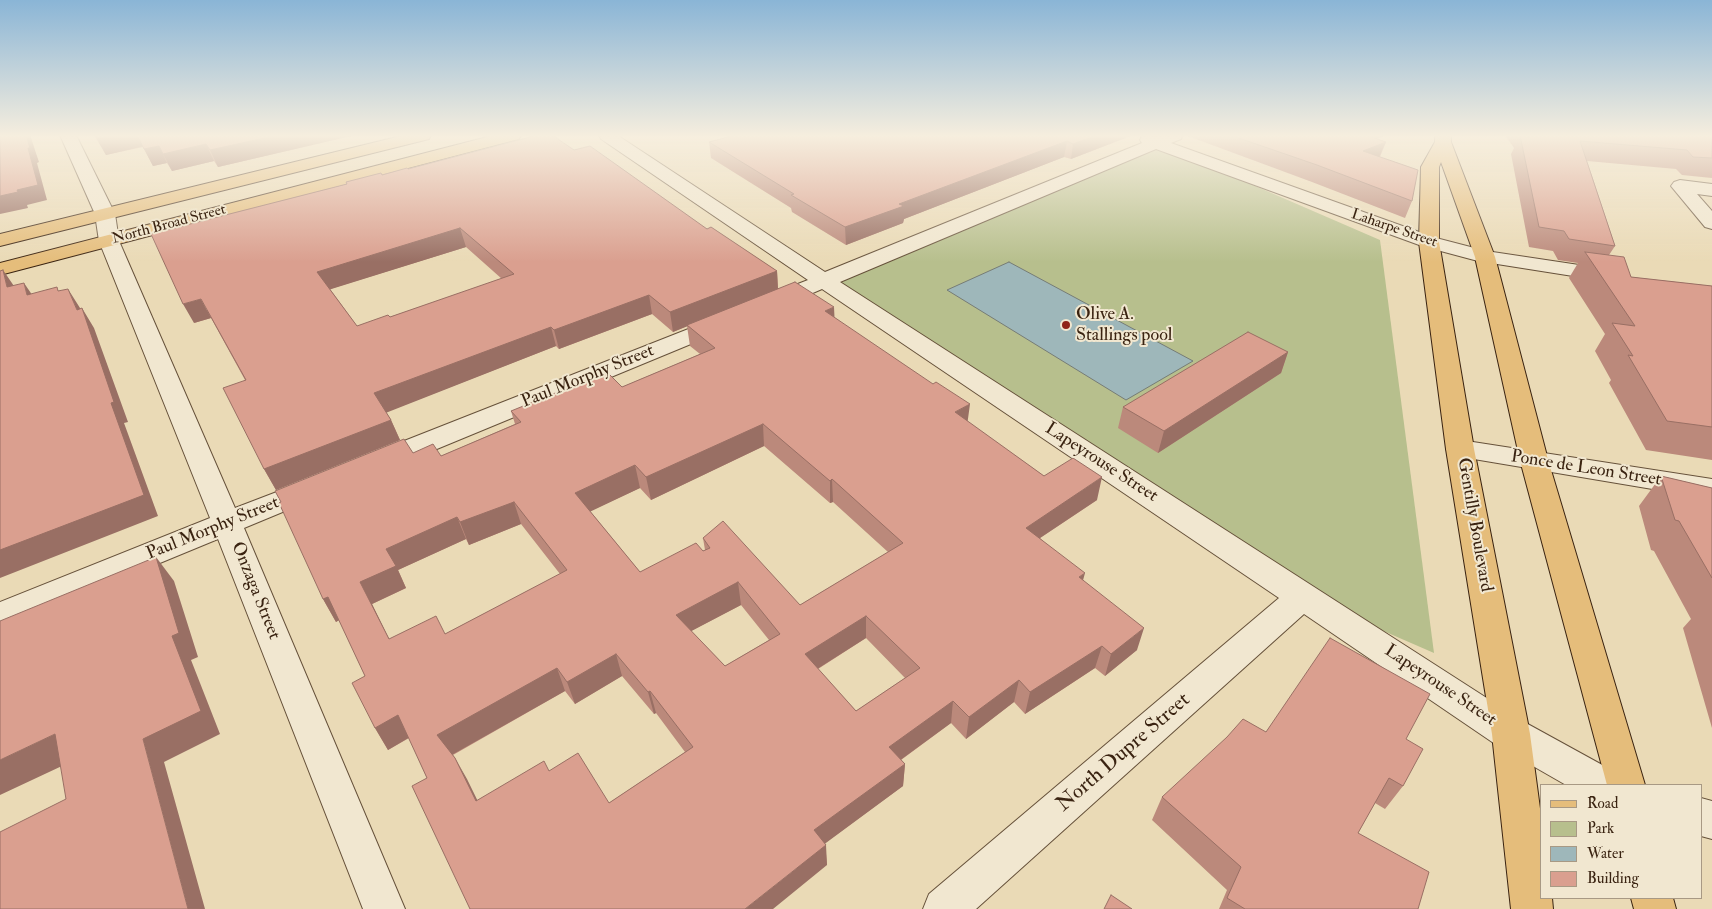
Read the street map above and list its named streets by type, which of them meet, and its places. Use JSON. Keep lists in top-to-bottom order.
{
  "streets": {
    "main road": ["North Broad Street", "Gentilly Boulevard"],
    "street": [
      "Laharpe Street",
      "Paul Morphy Street",
      "Lapeyrouse Street",
      "Ponce de Leon Street",
      "Onzaga Street",
      "North Dupre Street"
    ]
  },
  "crossings": [
    ["North Broad Street", "Onzaga Street"],
    ["Laharpe Street", "Gentilly Boulevard"],
    ["Paul Morphy Street", "Lapeyrouse Street"],
    ["Paul Morphy Street", "Onzaga Street"],
    ["Lapeyrouse Street", "Gentilly Boulevard"],
    ["Lapeyrouse Street", "North Dupre Street"],
    ["Ponce de Leon Street", "Gentilly Boulevard"]
  ],
  "places": ["Olive A. Stallings pool"],
  "legend": [
    "Road",
    "Park",
    "Water",
    "Building"
  ]
}
